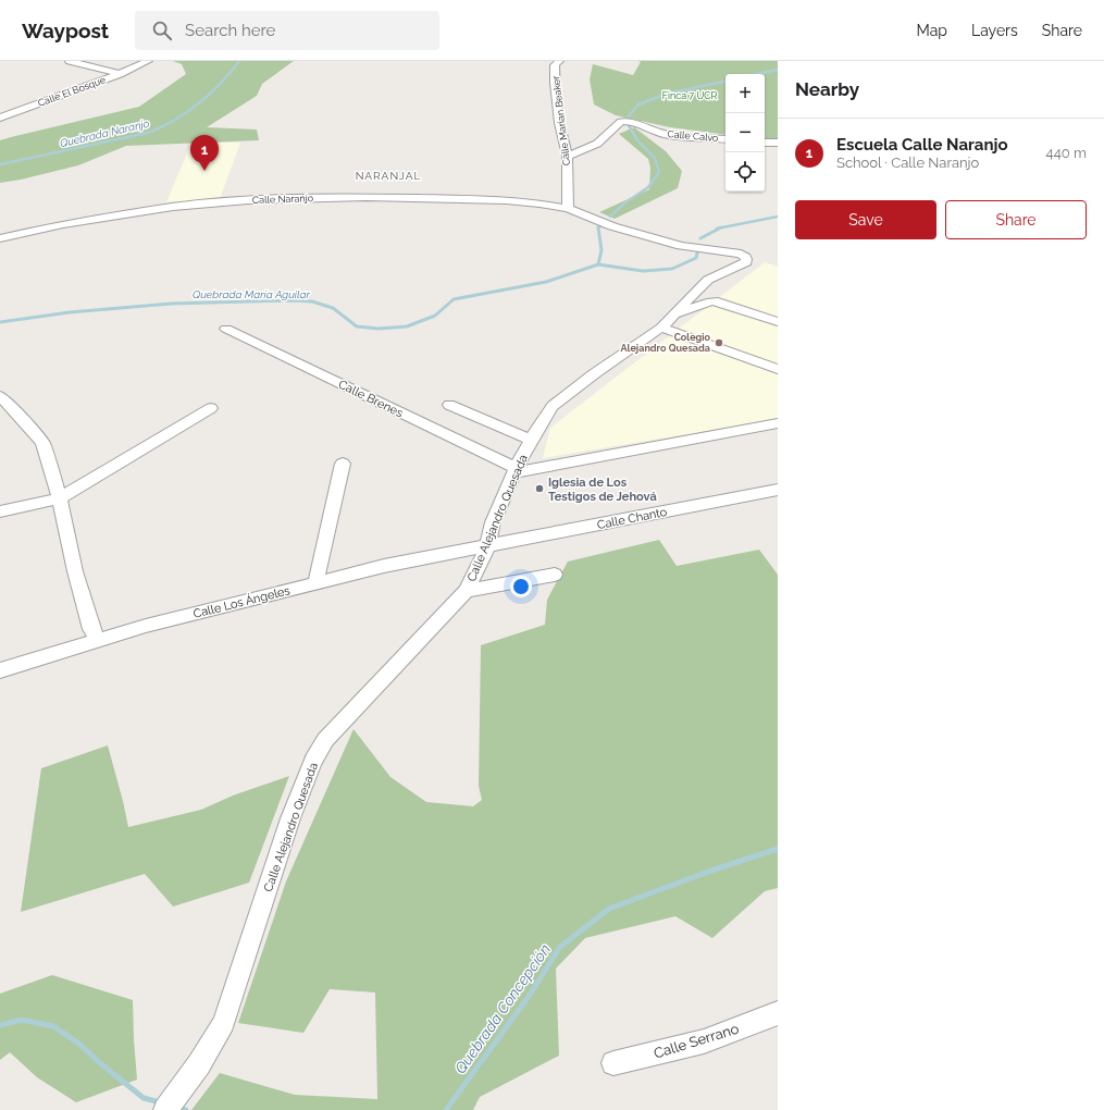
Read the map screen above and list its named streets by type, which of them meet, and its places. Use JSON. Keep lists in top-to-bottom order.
{
  "streets": {
    "street": [
      "Calle El Bosque",
      "Calle Marian Beaker",
      "Calle Calvo",
      "Calle Naranjo",
      "Calle Brenes",
      "Calle Alejandro Quesada",
      "Calle Chanto",
      "Calle Los Ángeles",
      "Calle Serrano"
    ]
  },
  "crossings": [
    ["Calle Marian Beaker", "Calle Calvo"],
    ["Calle Marian Beaker", "Calle Naranjo"],
    ["Calle Marian Beaker", "Calle Alejandro Quesada"],
    ["Calle Naranjo", "Calle Alejandro Quesada"],
    ["Calle Brenes", "Calle Alejandro Quesada"],
    ["Calle Alejandro Quesada", "Calle Chanto"],
    ["Calle Alejandro Quesada", "Calle Los Ángeles"],
    ["Calle Chanto", "Calle Los Ángeles"]
  ],
  "districts": ["NARANJAL"],
  "water": ["Quebrada Naranjo", "Quebrada María Aguilar", "Quebrada Concepción"],
  "parks": ["Finca 7 UCR"],
  "places": ["Colegio Alejandro Quesada", "Iglesia de Los Testigos de Jehová"],
  "page": {
    "header": "Waypost",
    "search": "Search here",
    "nav": ["Map", "Layers", "Share"],
    "heading": "Nearby",
    "map_buttons": ["+", "−"],
    "list": [
      {
        "mark": "1",
        "name": "Escuela Calle Naranjo",
        "note": "School · Calle Naranjo",
        "value": "440 m"
      }
    ],
    "pins": "1",
    "buttons": ["Save", "Share"]
  }
}
